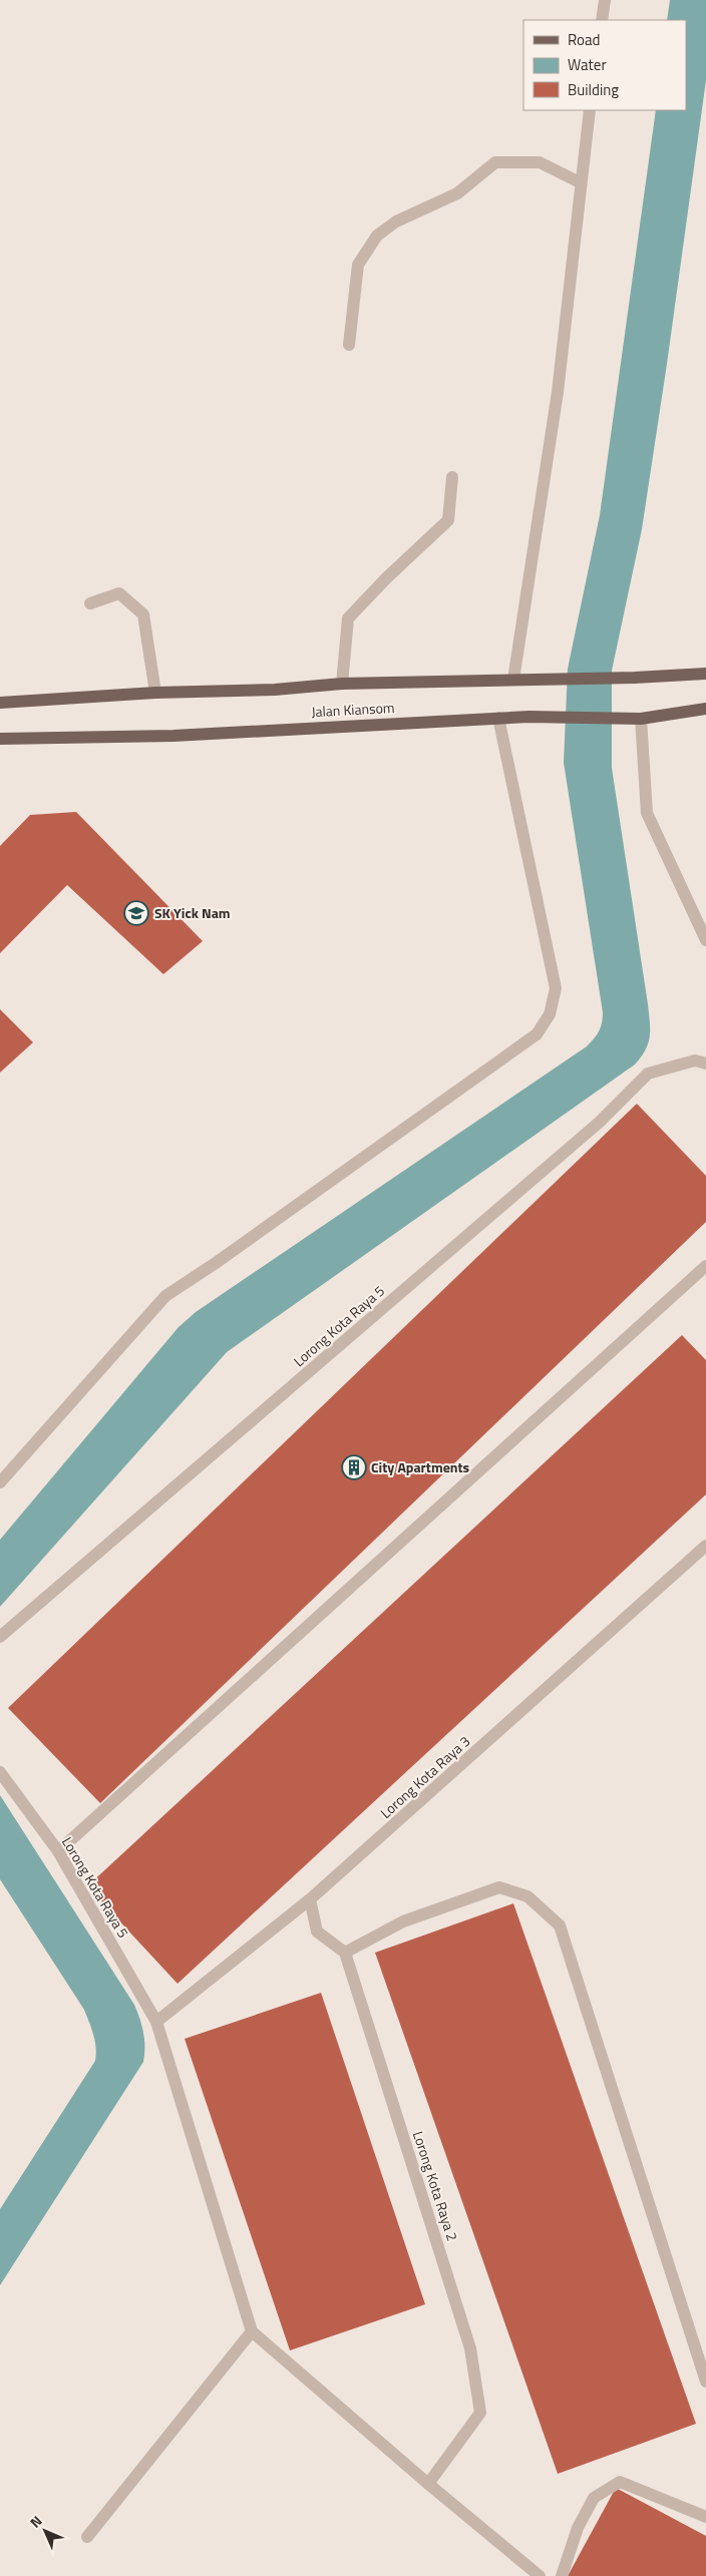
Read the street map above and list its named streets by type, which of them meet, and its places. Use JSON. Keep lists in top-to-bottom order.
{
  "streets": {
    "main road": ["Jalan Kiansom"],
    "street": ["Lorong Kota Raya 5", "Lorong Kota Raya 3", "Lorong Kota Raya 2"]
  },
  "crossings": [
    ["Lorong Kota Raya 5", "Lorong Kota Raya 3"]
  ],
  "places": {
    "school or university": ["SK Yick Nam"],
    "building": ["City Apartments"]
  },
  "legend": ["Road", "Water", "Building"],
  "north": "top left"
}
